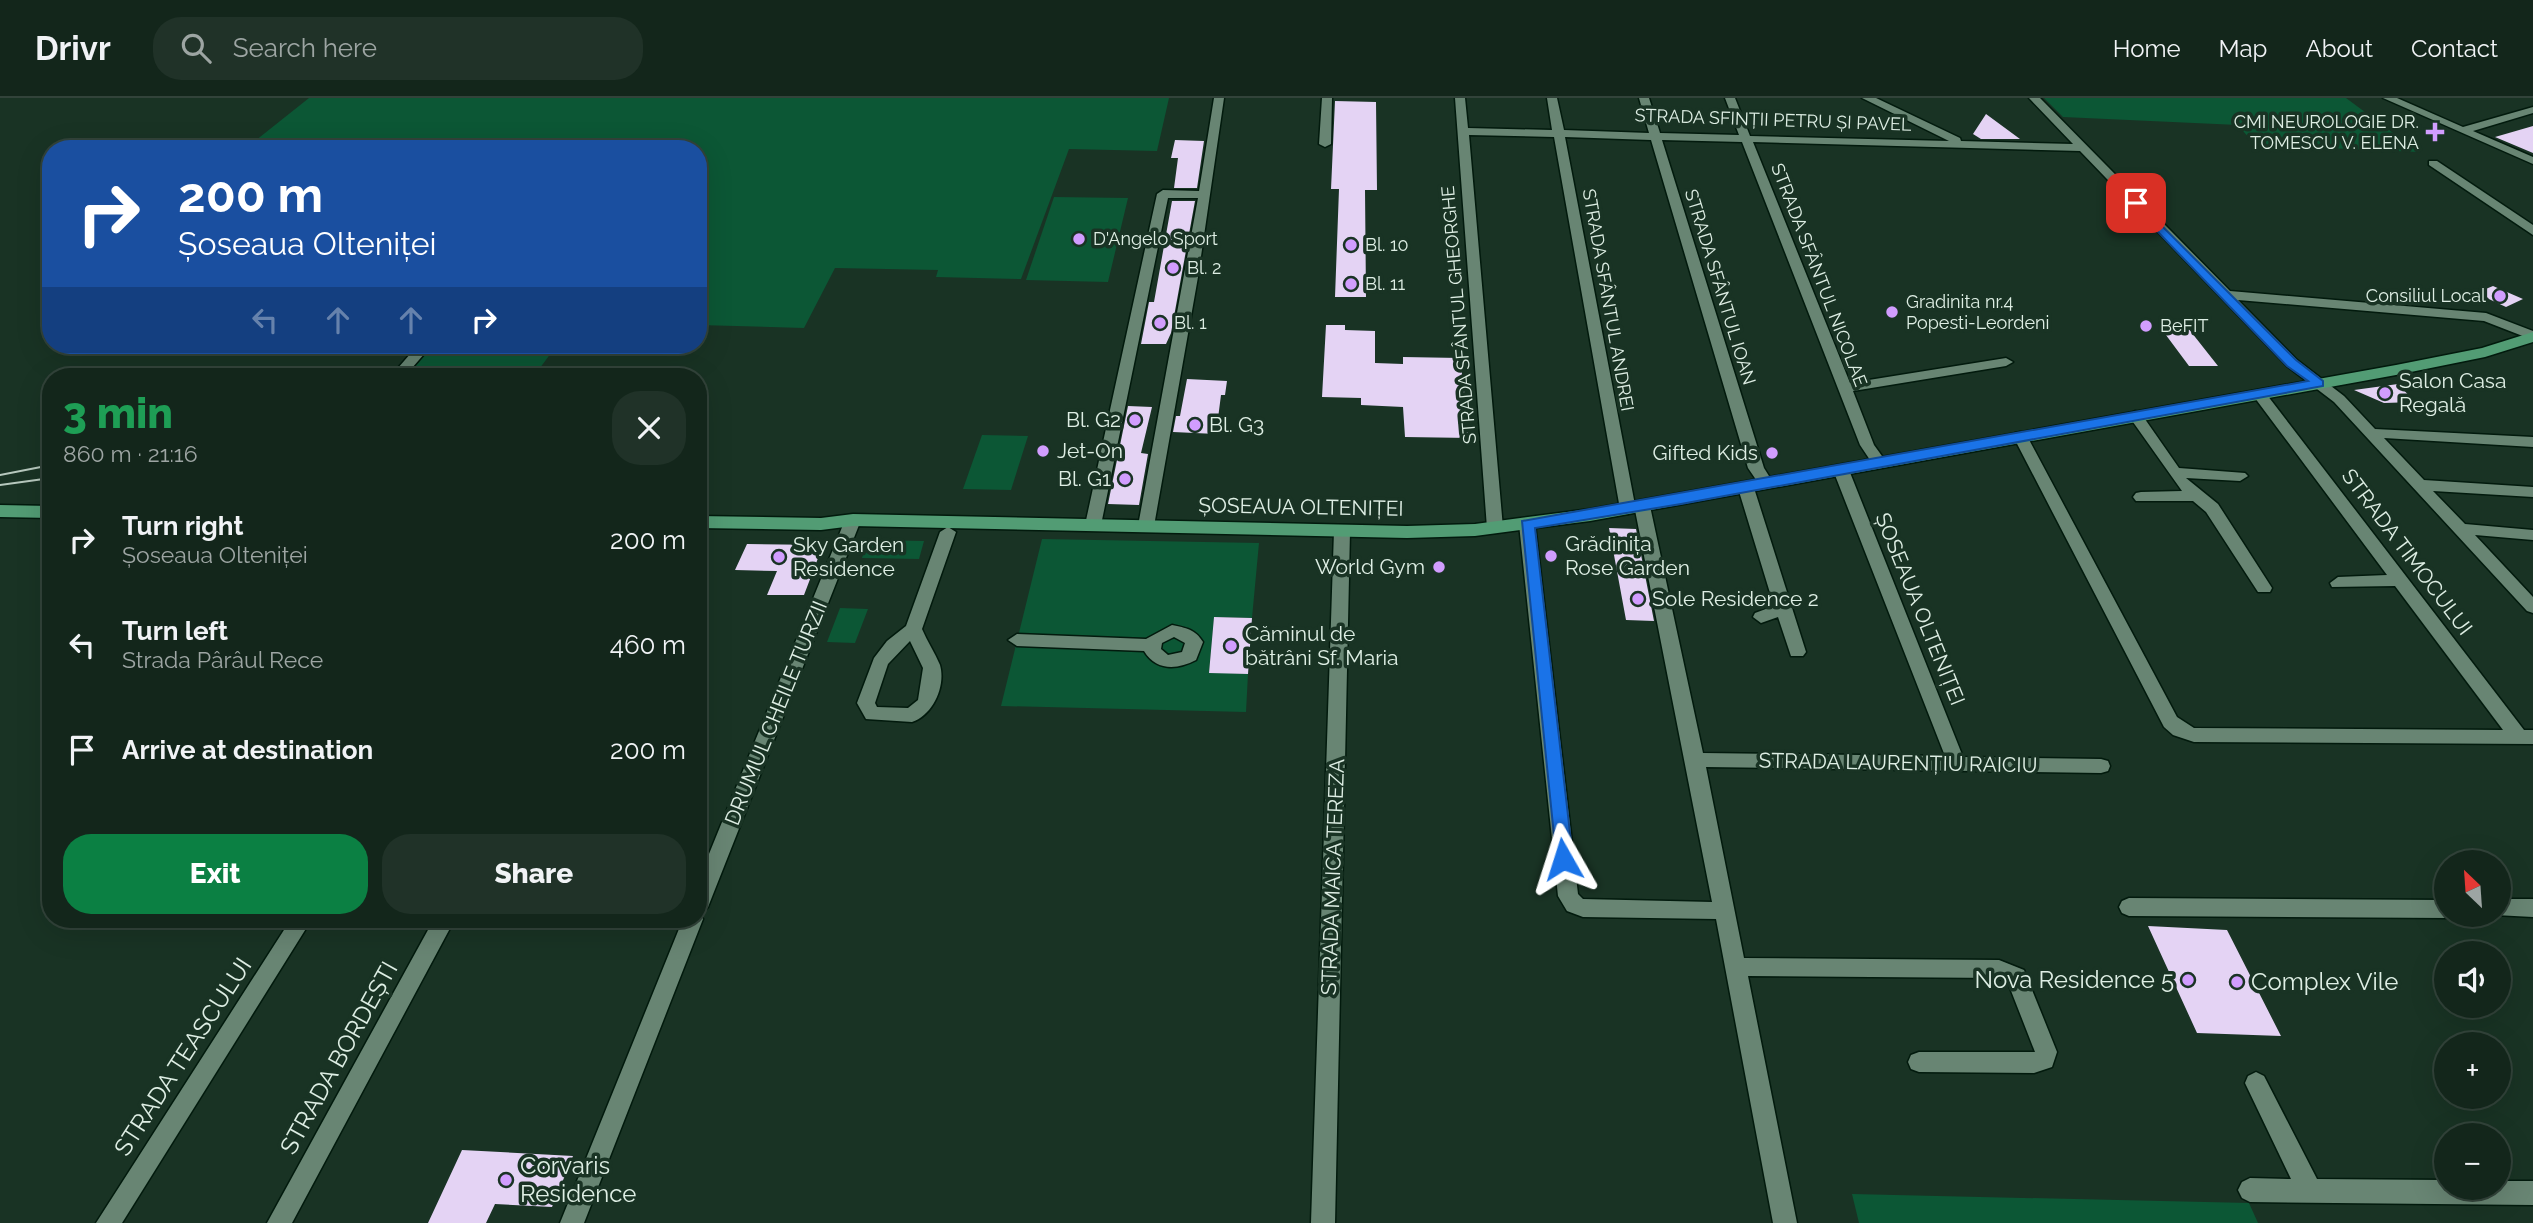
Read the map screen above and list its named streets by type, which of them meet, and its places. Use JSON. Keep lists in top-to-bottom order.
{
  "streets": {
    "main road": ["ȘOSEAUA OLTENIȚEI"],
    "street": [
      "STRADA SFINȚII PETRU ȘI PAVEL",
      "STRADA SFÂNTUL NICOLAE",
      "STRADA SFÂNTUL IOAN",
      "STRADA SFÂNTUL ANDREI",
      "STRADA SFÂNTUL GHEORGHE",
      "STRADA TIMOCULUI",
      "DRUMUL CHEILE TURZII",
      "STRADA LAURENȚIU RAICIU",
      "STRADA MAICA TEREZA",
      "STRADA TEASCULUI",
      "STRADA BORDEȘTI"
    ]
  },
  "crossings": [
    ["STRADA SFINȚII PETRU ȘI PAVEL", "STRADA SFÂNTUL NICOLAE"],
    ["STRADA SFINȚII PETRU ȘI PAVEL", "STRADA SFÂNTUL IOAN"],
    ["STRADA SFINȚII PETRU ȘI PAVEL", "STRADA SFÂNTUL ANDREI"],
    ["STRADA SFINȚII PETRU ȘI PAVEL", "STRADA SFÂNTUL GHEORGHE"],
    ["STRADA SFÂNTUL NICOLAE", "ȘOSEAUA OLTENIȚEI"],
    ["STRADA SFÂNTUL IOAN", "ȘOSEAUA OLTENIȚEI"],
    ["STRADA SFÂNTUL ANDREI", "ȘOSEAUA OLTENIȚEI"],
    ["STRADA SFÂNTUL GHEORGHE", "ȘOSEAUA OLTENIȚEI"],
    ["ȘOSEAUA OLTENIȚEI", "STRADA TIMOCULUI"],
    ["ȘOSEAUA OLTENIȚEI", "DRUMUL CHEILE TURZII"],
    ["ȘOSEAUA OLTENIȚEI", "STRADA LAURENȚIU RAICIU"],
    ["ȘOSEAUA OLTENIȚEI", "STRADA MAICA TEREZA"]
  ],
  "places": {
    "health": ["CMI NEUROLOGIE DR. TOMESCU V. ELENA"],
    "other": [
      "D'Angelo Sport",
      "Bl. 10",
      "Bl. 2",
      "Bl. 11",
      "Consiliul Local",
      "Gradinita nr.4 Popesti-Leordeni",
      "Bl. 1",
      "BeFIT",
      "Salon Casa Regală",
      "Bl. G2",
      "Bl. G3",
      "Jet-On",
      "Gifted Kids",
      "Bl. G1",
      "Grădinița Rose Garden",
      "Sky Garden Residence",
      "World Gym",
      "Sole Residence 2",
      "Căminul de bătrâni Sf. Maria",
      "Nova Residence 5",
      "Complex Vile",
      "Corvaris Residence"
    ]
  },
  "north": "top left",
  "page": {
    "header": "Drivr",
    "search": "Search here",
    "nav": [
      "Home",
      "Map",
      "About",
      "Contact"
    ],
    "turn": ["200 m", "Șoseaua Olteniței"],
    "heading": ["3 min", "860 m · 21:16"],
    "list": [
      {
        "name": "Turn right",
        "note": "Șoseaua Olteniței",
        "value": "200 m"
      },
      {
        "name": "Turn left",
        "note": "Strada Pârâul Rece",
        "value": "460 m"
      },
      {
        "name": "Arrive at destination",
        "value": "200 m"
      }
    ],
    "buttons": ["Exit", "Share"],
    "map_buttons": ["+", "−"]
  }
}
